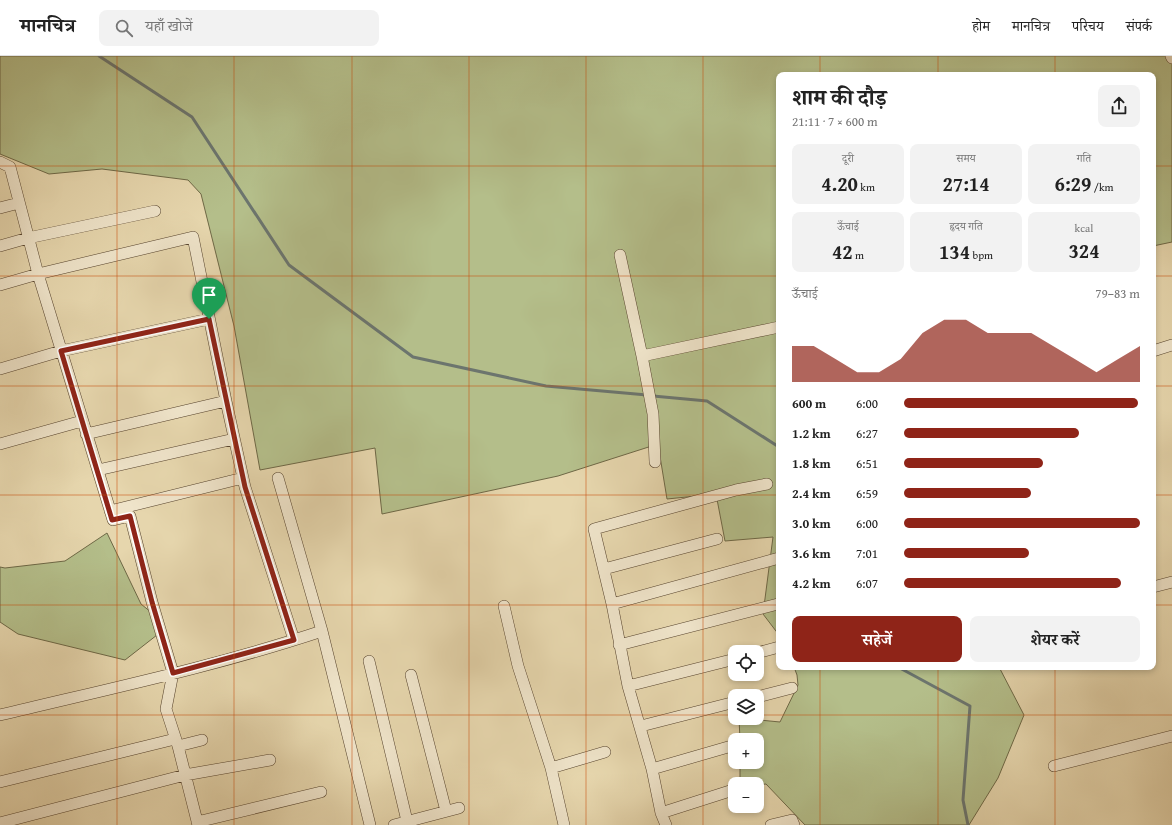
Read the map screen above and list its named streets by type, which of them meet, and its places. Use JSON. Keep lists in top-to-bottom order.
{
  "page": {
    "header": "मानचित्र",
    "search": "यहाँ खोजें",
    "nav": [
      "होम",
      "मानचित्र",
      "परिचय",
      "संपर्क"
    ],
    "heading": ["शाम की दौड़", "21:11 · 7 × 600 m"],
    "stats": [
      ["दूरी", "4.20 km"],
      ["समय", "27:14"],
      ["गति", "6:29 /km"],
      ["ऊँचाई", "42 m"],
      ["हृदय गति", "134 bpm"],
      ["kcal", "324"]
    ],
    "chart": ["ऊँचाई", "79–83 m"],
    "list": [
      {
        "name": "600 m",
        "note": "6:00"
      },
      {
        "name": "1.2 km",
        "note": "6:27"
      },
      {
        "name": "1.8 km",
        "note": "6:51"
      },
      {
        "name": "2.4 km",
        "note": "6:59"
      },
      {
        "name": "3.0 km",
        "note": "6:00"
      },
      {
        "name": "3.6 km",
        "note": "7:01"
      },
      {
        "name": "4.2 km",
        "note": "6:07"
      }
    ],
    "buttons": ["सहेजें", "शेयर करें"],
    "map_buttons": ["+", "−"]
  }
}
